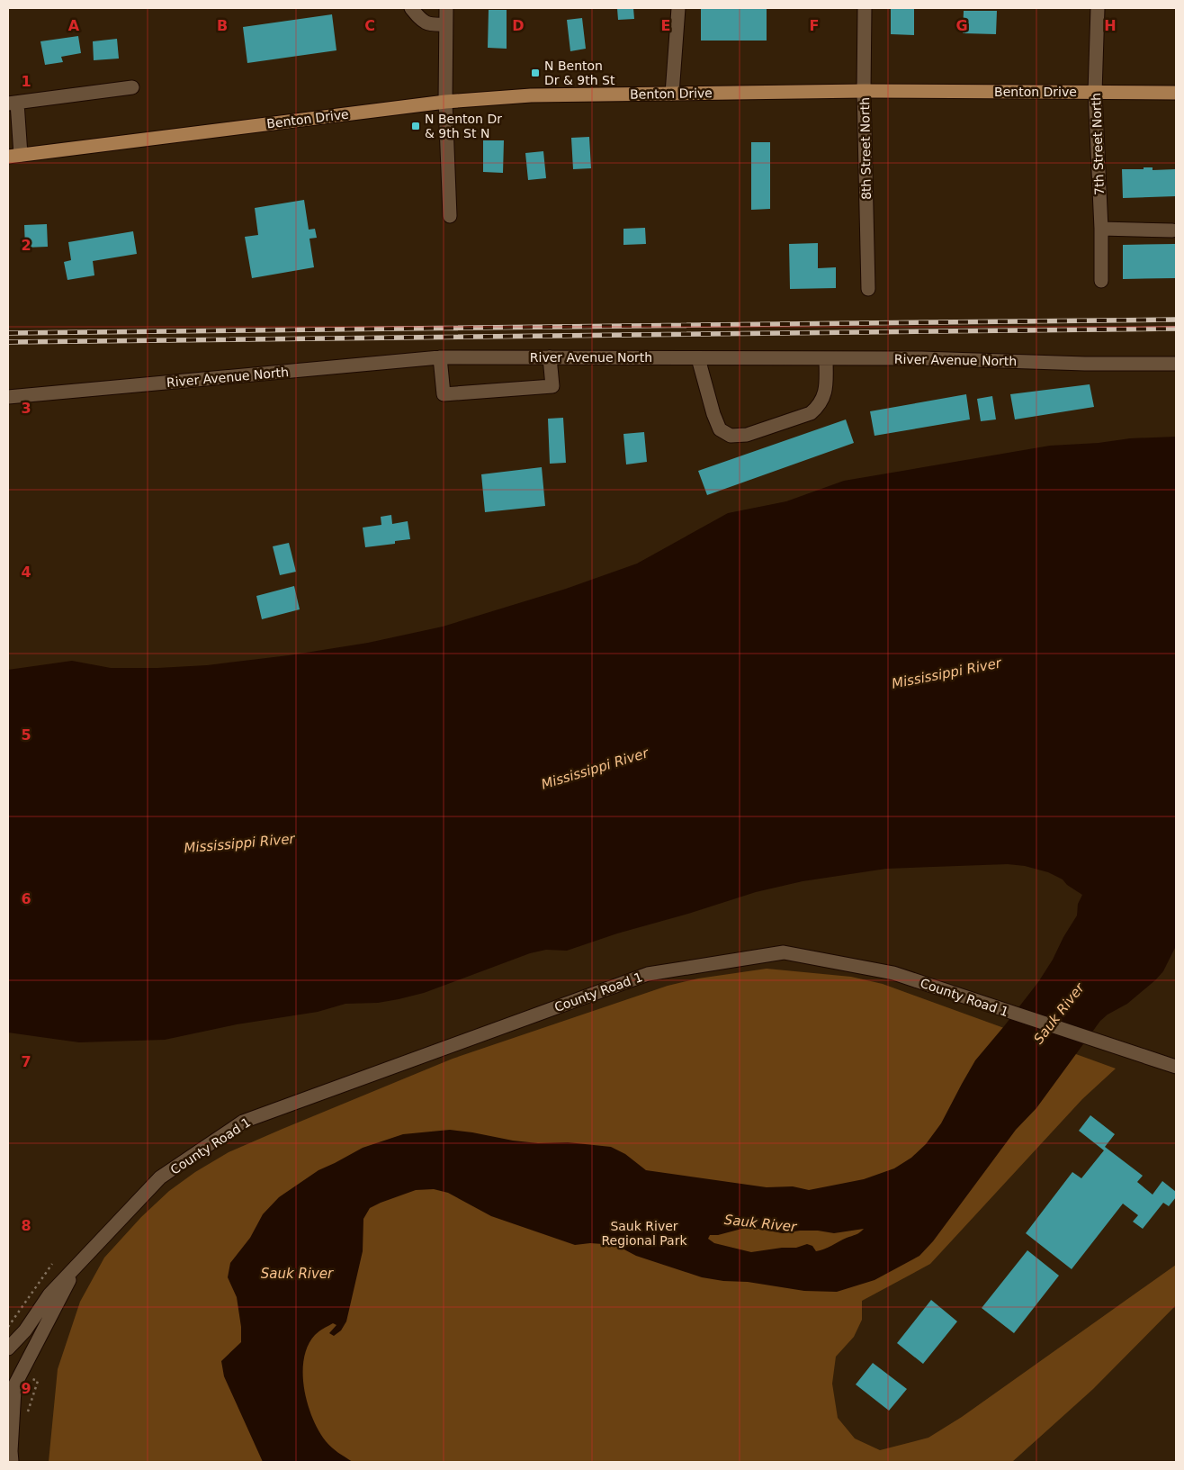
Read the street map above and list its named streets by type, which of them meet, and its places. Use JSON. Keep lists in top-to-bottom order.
{
  "streets": {
    "main road": ["Benton Drive"],
    "street": [
      "7th Street North",
      "8th Street North",
      "River Avenue North",
      "County Road 1"
    ]
  },
  "crossings": [
    ["Benton Drive", "7th Street North"],
    ["Benton Drive", "8th Street North"]
  ],
  "water": ["Mississippi River", "Sauk River"],
  "parks": ["Sauk River Regional Park"],
  "places": {
    "transit": ["N Benton Dr & 9th St", "N Benton Dr & 9th St N"]
  },
  "grid": {
    "columns": [
      "A",
      "B",
      "C",
      "D",
      "E",
      "F",
      "G",
      "H"
    ],
    "rows": [
      "1",
      "2",
      "3",
      "4",
      "5",
      "6",
      "7",
      "8",
      "9"
    ]
  }
}
